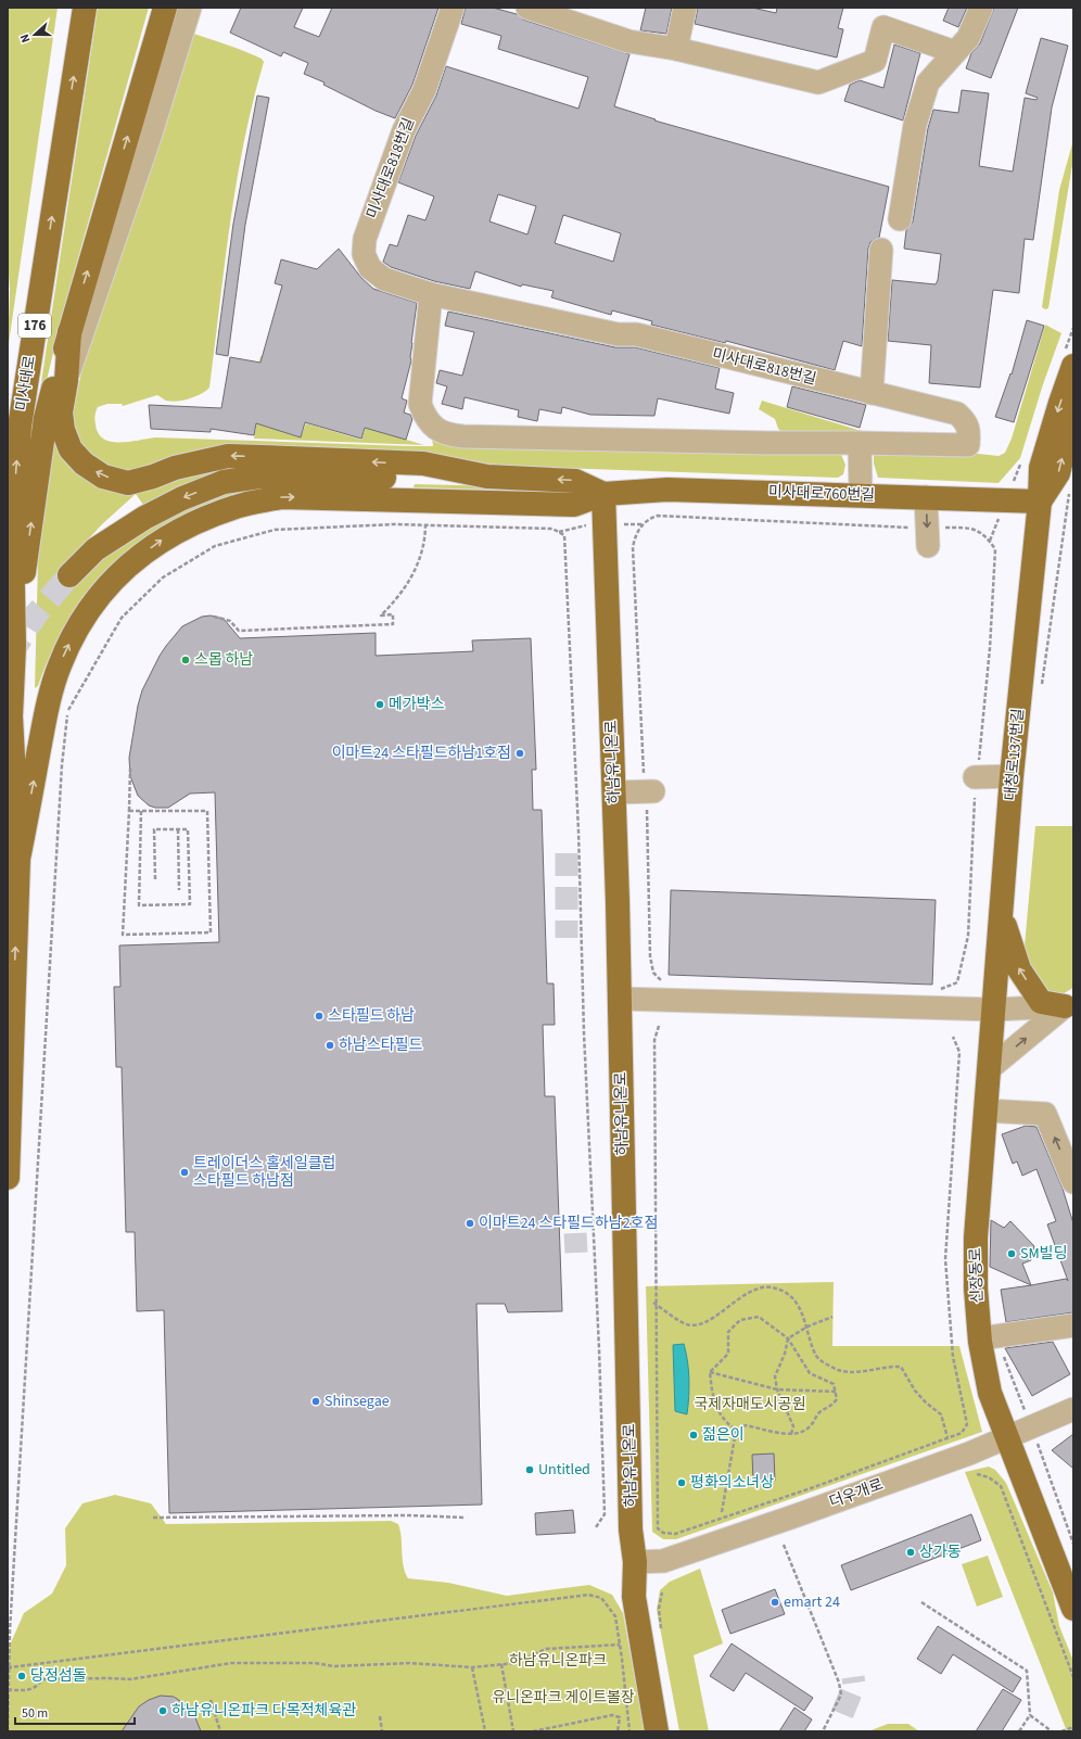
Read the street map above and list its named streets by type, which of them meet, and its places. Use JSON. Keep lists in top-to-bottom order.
{
  "streets": {
    "main road": [
      "176",
      "미사대로",
      "미사대로760번길",
      "대청로137번길",
      "하남유니온로",
      "신장동로"
    ],
    "street": ["미사대로818번길", "더우개로"]
  },
  "crossings": [
    ["미사대로760번길", "대청로137번길"],
    ["미사대로760번길", "하남유니온로"],
    ["대청로137번길", "신장동로"],
    ["하남유니온로", "더우개로"],
    ["신장동로", "더우개로"]
  ],
  "parks": ["국제자매도시공원", "하남유니온파크", "유니온파크 게이트볼장"],
  "places": [
    "스몹 하남",
    "메가박스",
    "이마트24 스타필드하남1호점",
    "스타필드 하남",
    "하남스타필드",
    "트레이더스 홀세일클럽 스타필드 하남점",
    "이마트24 스타필드하남2호점",
    "SM빌딩",
    "Shinsegae",
    "젊은이",
    "Untitled",
    "평화의소녀상",
    "상가동",
    "emart 24",
    "당정섬돌",
    "하남유니온파크 다목적체육관"
  ],
  "scale_bar": "50 m",
  "north": "left"
}
